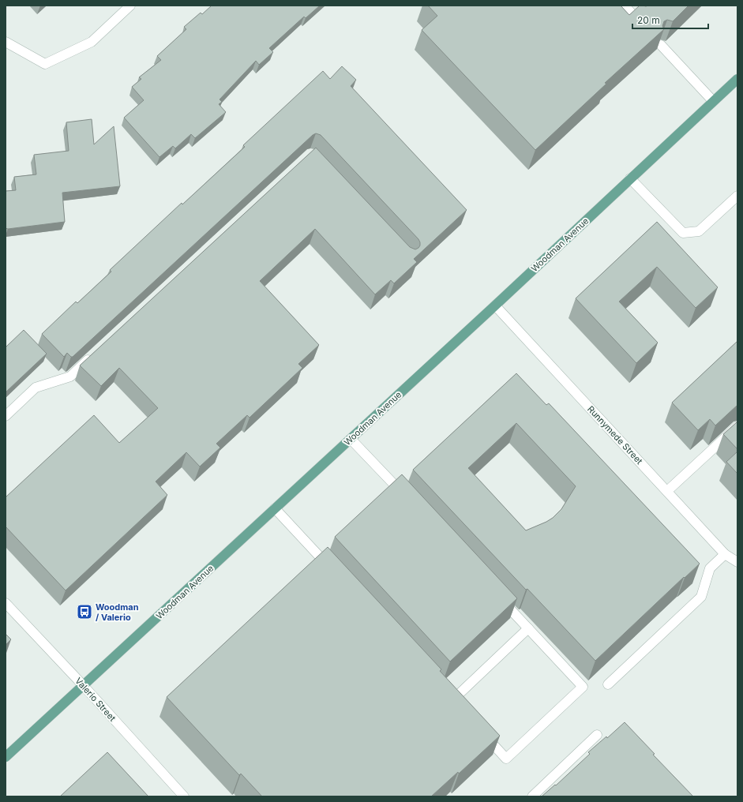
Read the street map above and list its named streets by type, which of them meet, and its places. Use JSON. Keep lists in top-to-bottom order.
{
  "streets": {
    "main road": ["Woodman Avenue"],
    "street": ["Runnymede Street", "Valerio Street"]
  },
  "crossings": [
    ["Woodman Avenue", "Runnymede Street"],
    ["Woodman Avenue", "Valerio Street"]
  ],
  "places": {
    "bus stop": ["Woodman / Valerio"]
  },
  "scale_bar": "20 m"
}
